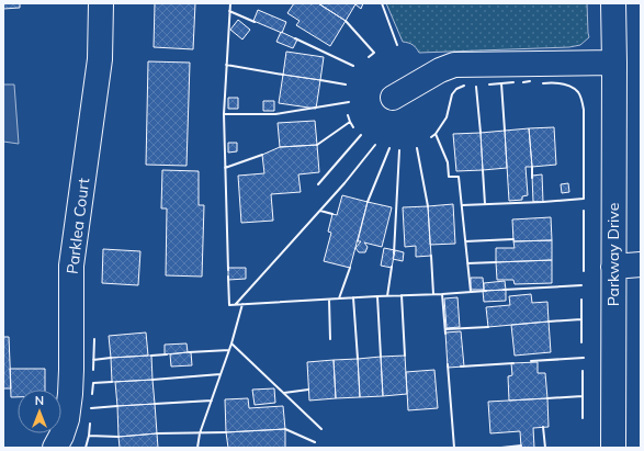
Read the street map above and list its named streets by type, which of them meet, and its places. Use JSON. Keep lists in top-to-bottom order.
{
  "streets": {
    "street": ["Parklea Court", "Parkway Drive"]
  },
  "north": "top"
}
